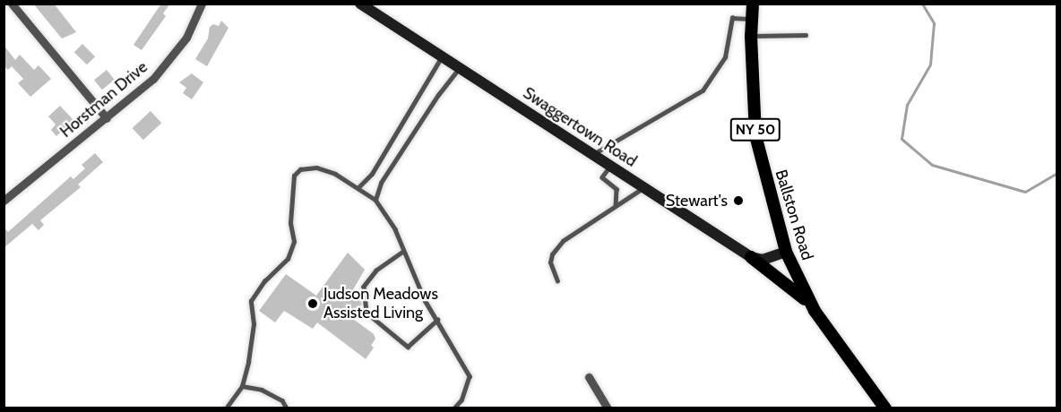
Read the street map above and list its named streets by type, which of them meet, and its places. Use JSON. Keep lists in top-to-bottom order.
{
  "streets": {
    "main road": ["NY 50", "Ballston Road"],
    "street": ["Horstman Drive", "Swaggertown Road"]
  },
  "places": ["Stewart's", "Judson Meadows Assisted Living"]
}
